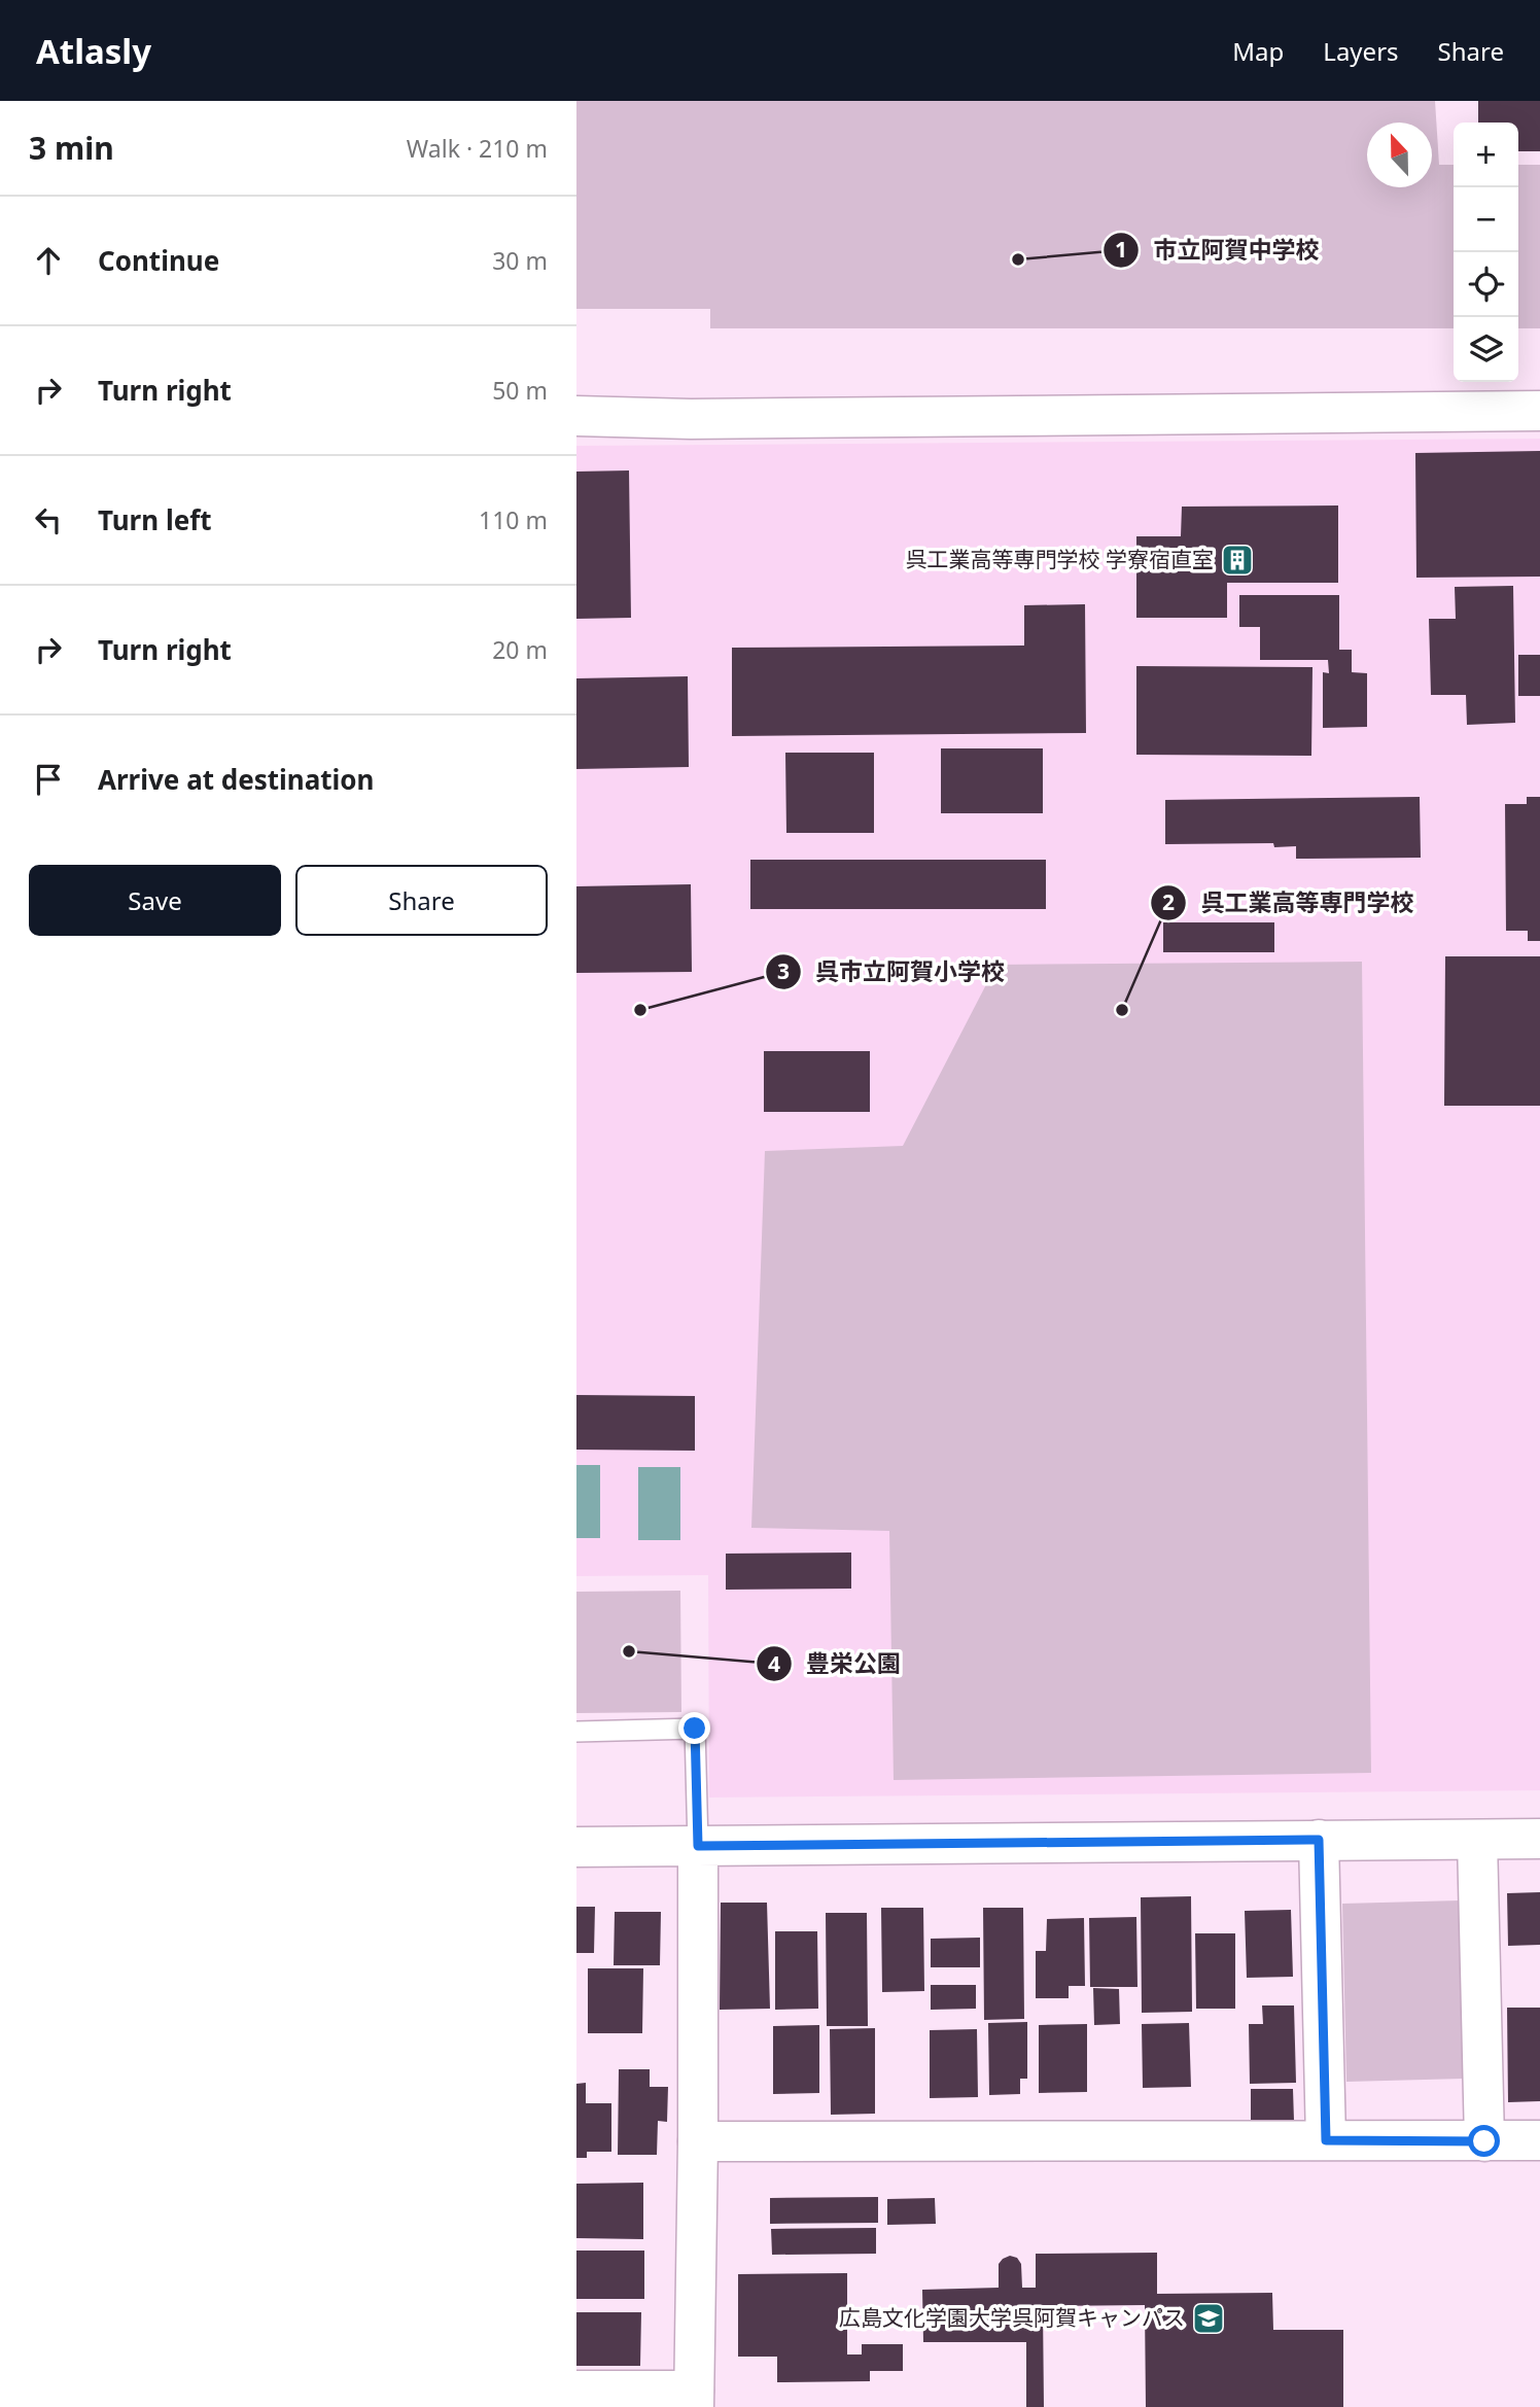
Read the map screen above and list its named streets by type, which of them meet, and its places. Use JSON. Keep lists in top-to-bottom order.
{
  "places": {
    "other": [
      "市立阿賀中学校",
      "呉市立阿賀小学校",
      "呉工業高等専門学校",
      "豊栄公園"
    ],
    "building": ["呉工業高等専門学校 学寮宿直室"],
    "school or university": ["広島文化学園大学呉阿賀キャンパス"]
  },
  "north": "top",
  "page": {
    "header": "Atlasly",
    "nav": ["Map", "Layers", "Share"],
    "heading": ["3 min", "Walk · 210 m"],
    "map_buttons": ["+", "−"],
    "list": [
      ["Continue", "30 m"],
      ["Turn right", "50 m"],
      ["Turn left", "110 m"],
      ["Turn right", "20 m"],
      "Arrive at destination"
    ],
    "buttons": ["Save", "Share"]
  }
}
